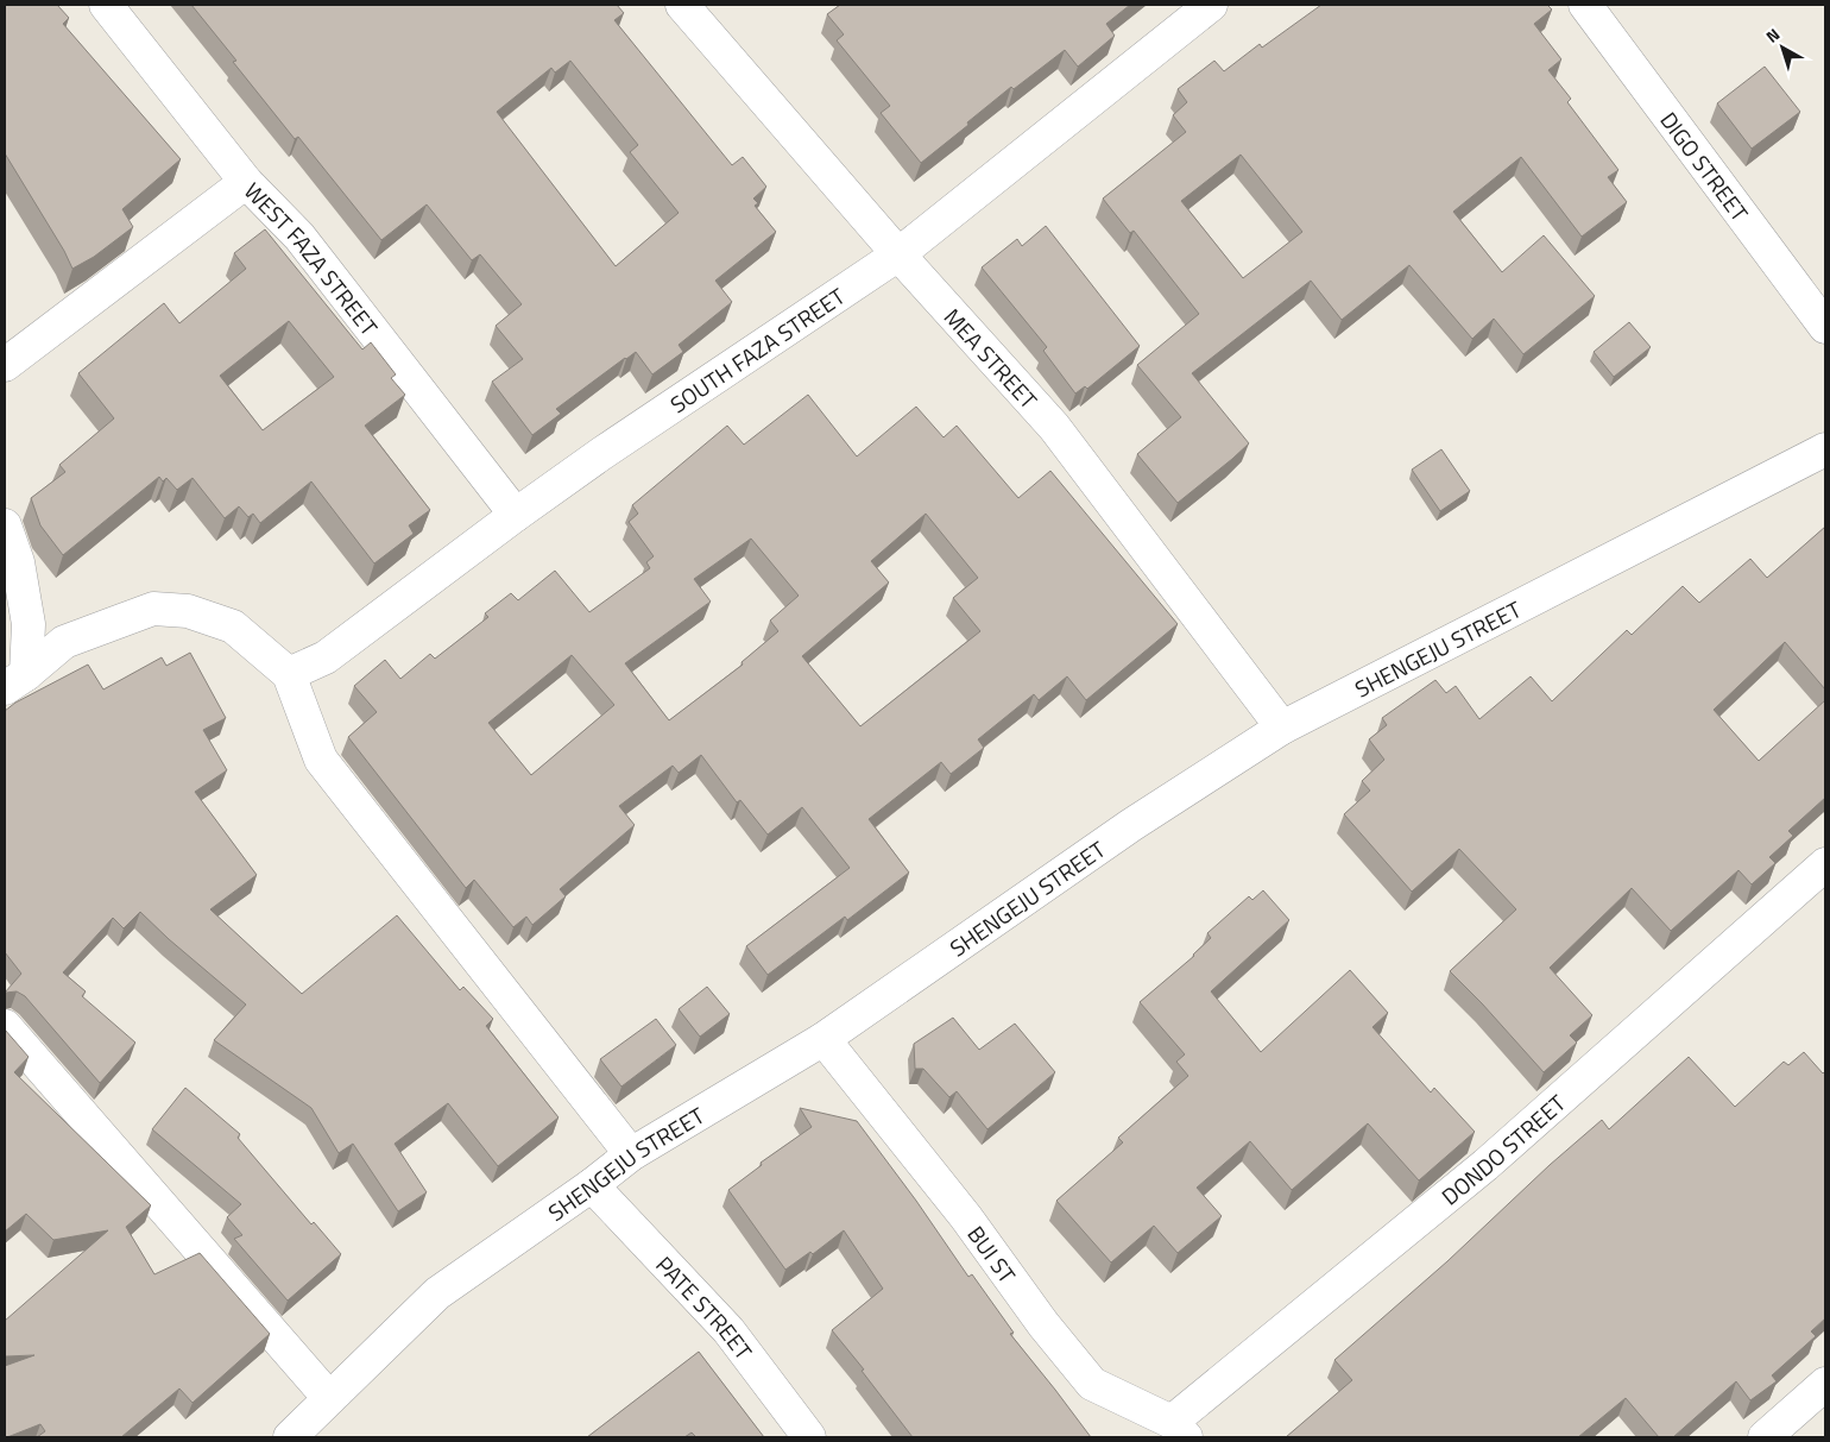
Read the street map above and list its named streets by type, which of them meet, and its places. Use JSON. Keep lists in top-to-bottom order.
{
  "streets": {
    "street": [
      "DIGO STREET",
      "WEST FAZA STREET",
      "SOUTH FAZA STREET",
      "MEA STREET",
      "SHENGEJU STREET",
      "DONDO STREET",
      "BUI ST",
      "PATE STREET"
    ]
  },
  "crossings": [
    ["WEST FAZA STREET", "SOUTH FAZA STREET"],
    ["SOUTH FAZA STREET", "MEA STREET"],
    ["MEA STREET", "SHENGEJU STREET"],
    ["SHENGEJU STREET", "BUI ST"],
    ["SHENGEJU STREET", "PATE STREET"],
    ["DONDO STREET", "BUI ST"]
  ],
  "north": "top left"
}
